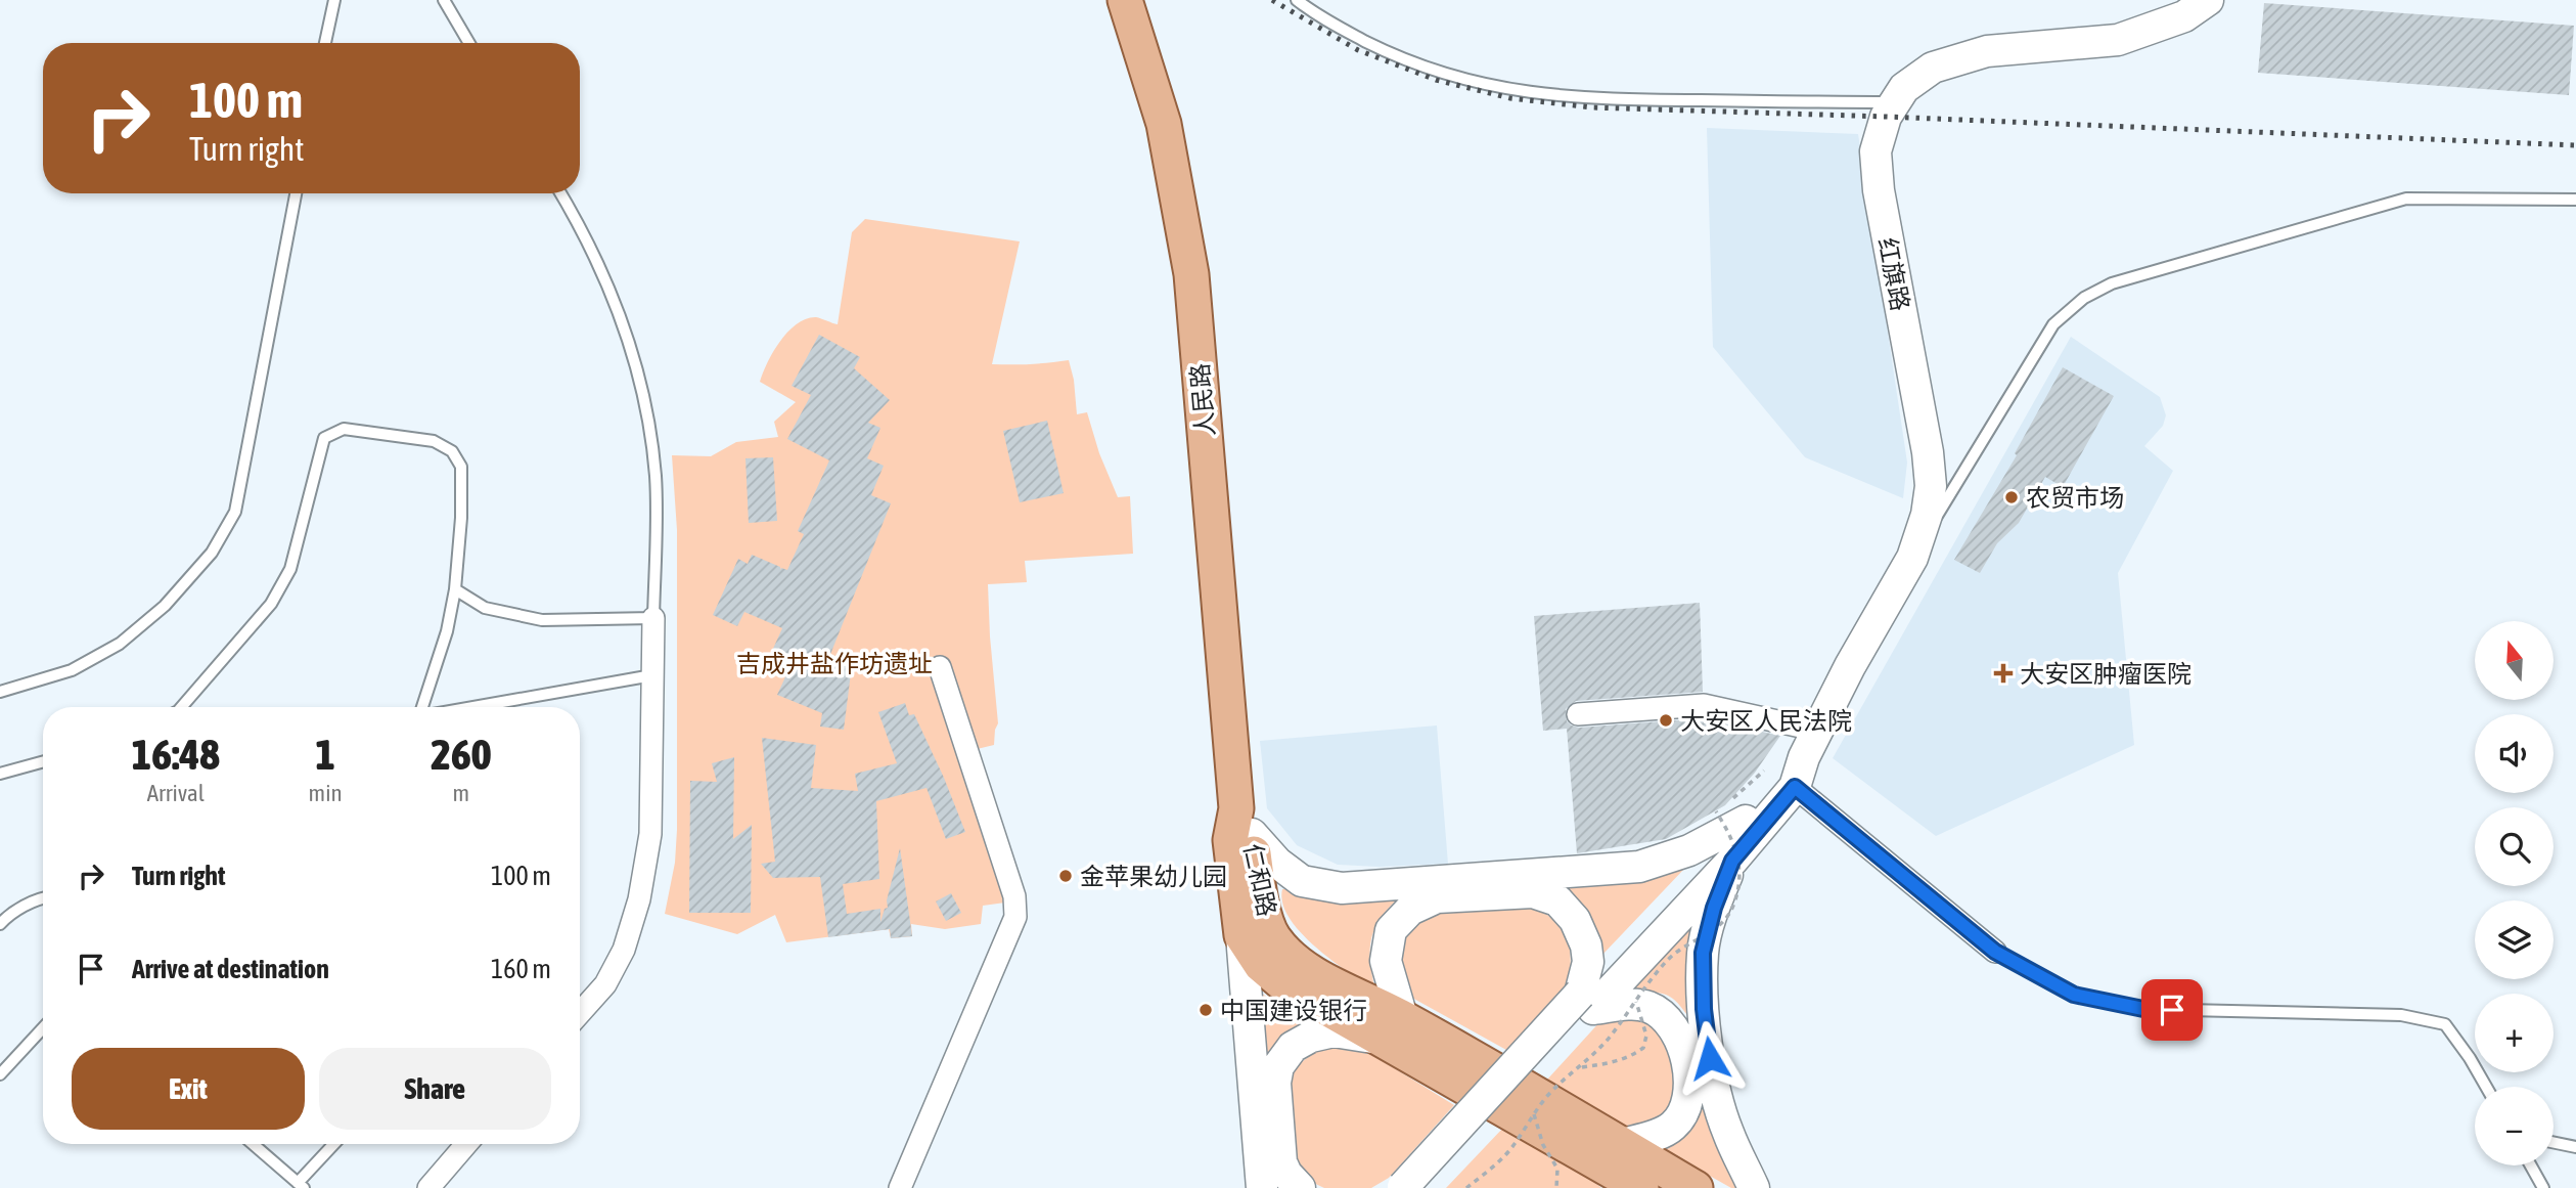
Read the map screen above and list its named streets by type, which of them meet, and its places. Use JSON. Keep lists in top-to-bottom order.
{
  "streets": {
    "main road": ["红旗路", "人民路", "仁和路"]
  },
  "crossings": [
    ["人民路", "仁和路"]
  ],
  "parks": ["吉成井盐作坊遗址"],
  "places": {
    "other": [
      "农贸市场",
      "大安区人民法院",
      "金苹果幼儿园",
      "中国建设银行"
    ],
    "health": ["大安区肿瘤医院"]
  },
  "north": "top",
  "page": {
    "turn": ["100 m", "Turn right"],
    "map_buttons": ["+", "−"],
    "eta": [
      "16:48",
      "Arrival",
      "1",
      "min",
      "260",
      "m"
    ],
    "list": [
      {
        "name": "Turn right",
        "value": "100 m"
      },
      {
        "name": "Arrive at destination",
        "value": "160 m"
      }
    ],
    "buttons": ["Exit", "Share"]
  }
}
